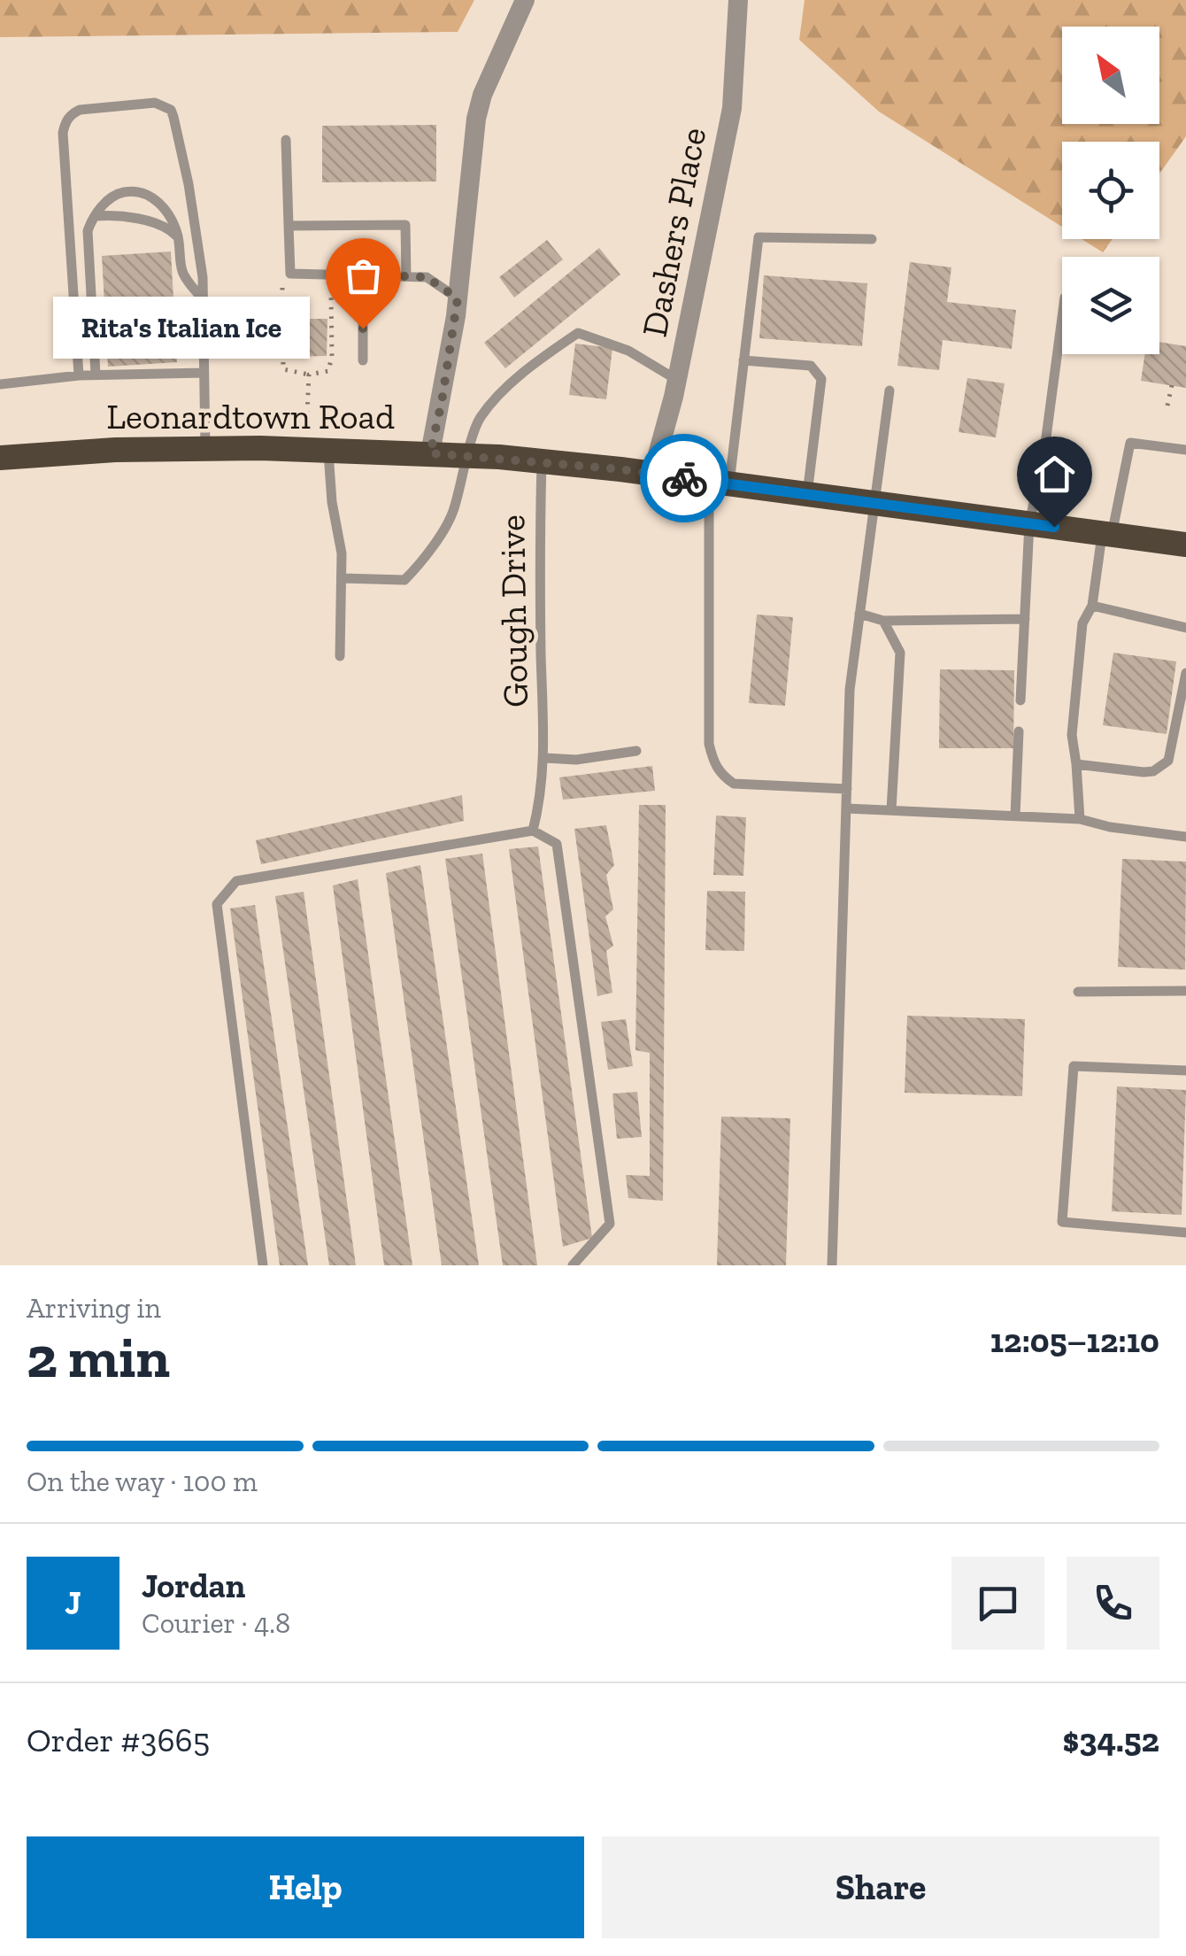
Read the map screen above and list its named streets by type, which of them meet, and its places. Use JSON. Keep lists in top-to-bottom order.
{
  "streets": {
    "highway": ["Leonardtown Road"],
    "street": ["Dashers Place"],
    "lane": ["Gough Drive"]
  },
  "crossings": [
    ["Dashers Place", "Leonardtown Road"],
    ["Leonardtown Road", "Gough Drive"]
  ],
  "places": ["Rita's Italian Ice"],
  "north": "top left",
  "page": {
    "bubble": "Rita's Italian Ice",
    "heading": ["2 min", "Arriving in", "12:05–12:10"],
    "panel": [
      "Jordan",
      "Courier · 4.8",
      "Order #3665",
      "$34.52"
    ],
    "bar": "On the way · 100 m",
    "round": "J",
    "buttons": ["Help", "Share"]
  }
}
